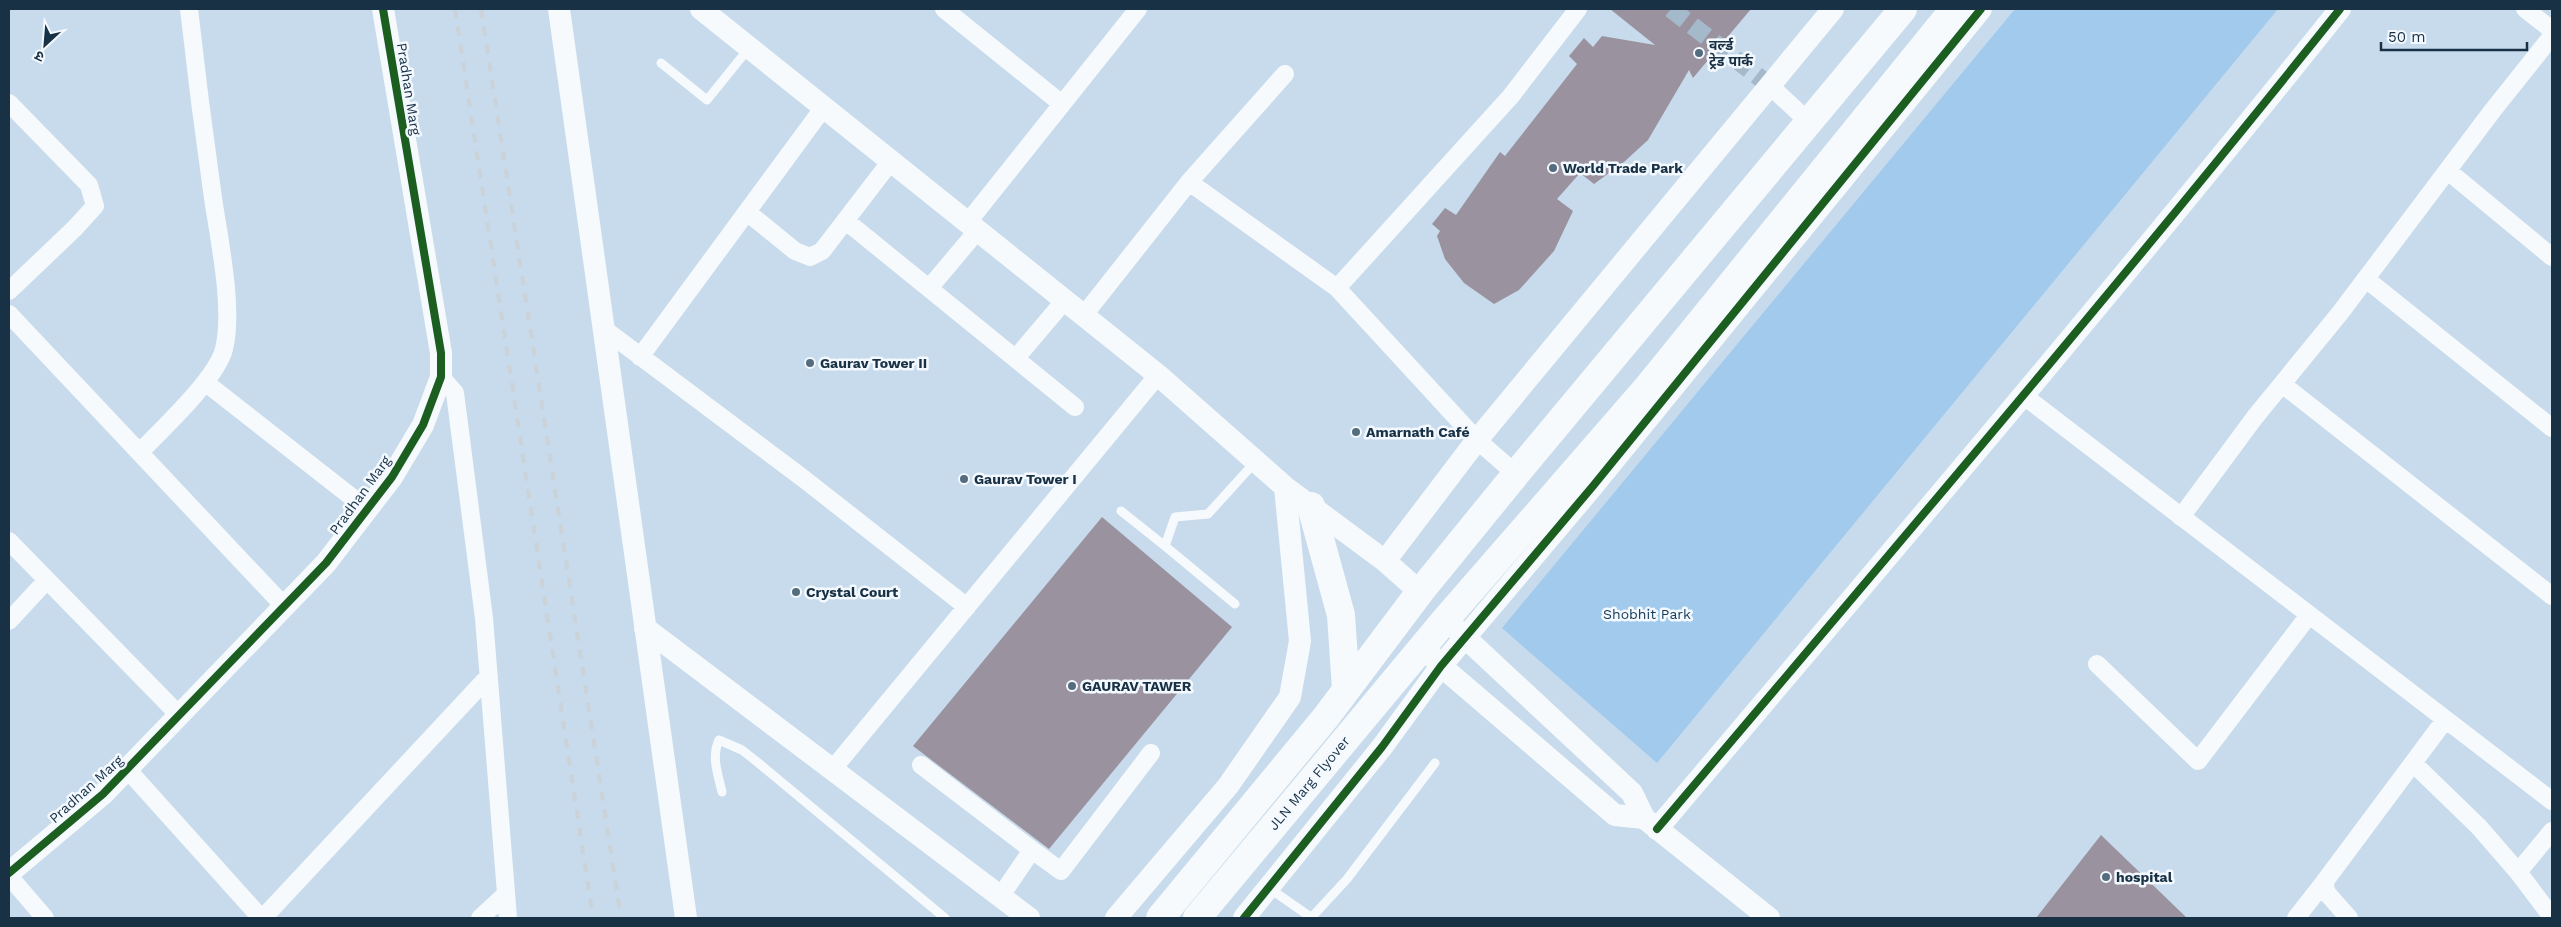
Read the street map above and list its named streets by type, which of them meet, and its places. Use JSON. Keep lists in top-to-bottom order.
{
  "streets": {
    "main road": ["JLN Marg Flyover"],
    "street": ["Pradhan Marg"]
  },
  "parks": ["Shobhit Park"],
  "places": [
    "वर्ल्ड ट्रेड पार्क",
    "World Trade Park",
    "Gaurav Tower II",
    "Amarnath Café",
    "Gaurav Tower I",
    "Crystal Court",
    "GAURAV TAWER",
    "hospital"
  ],
  "scale_bar": "50 m",
  "north": "bottom left"
}
